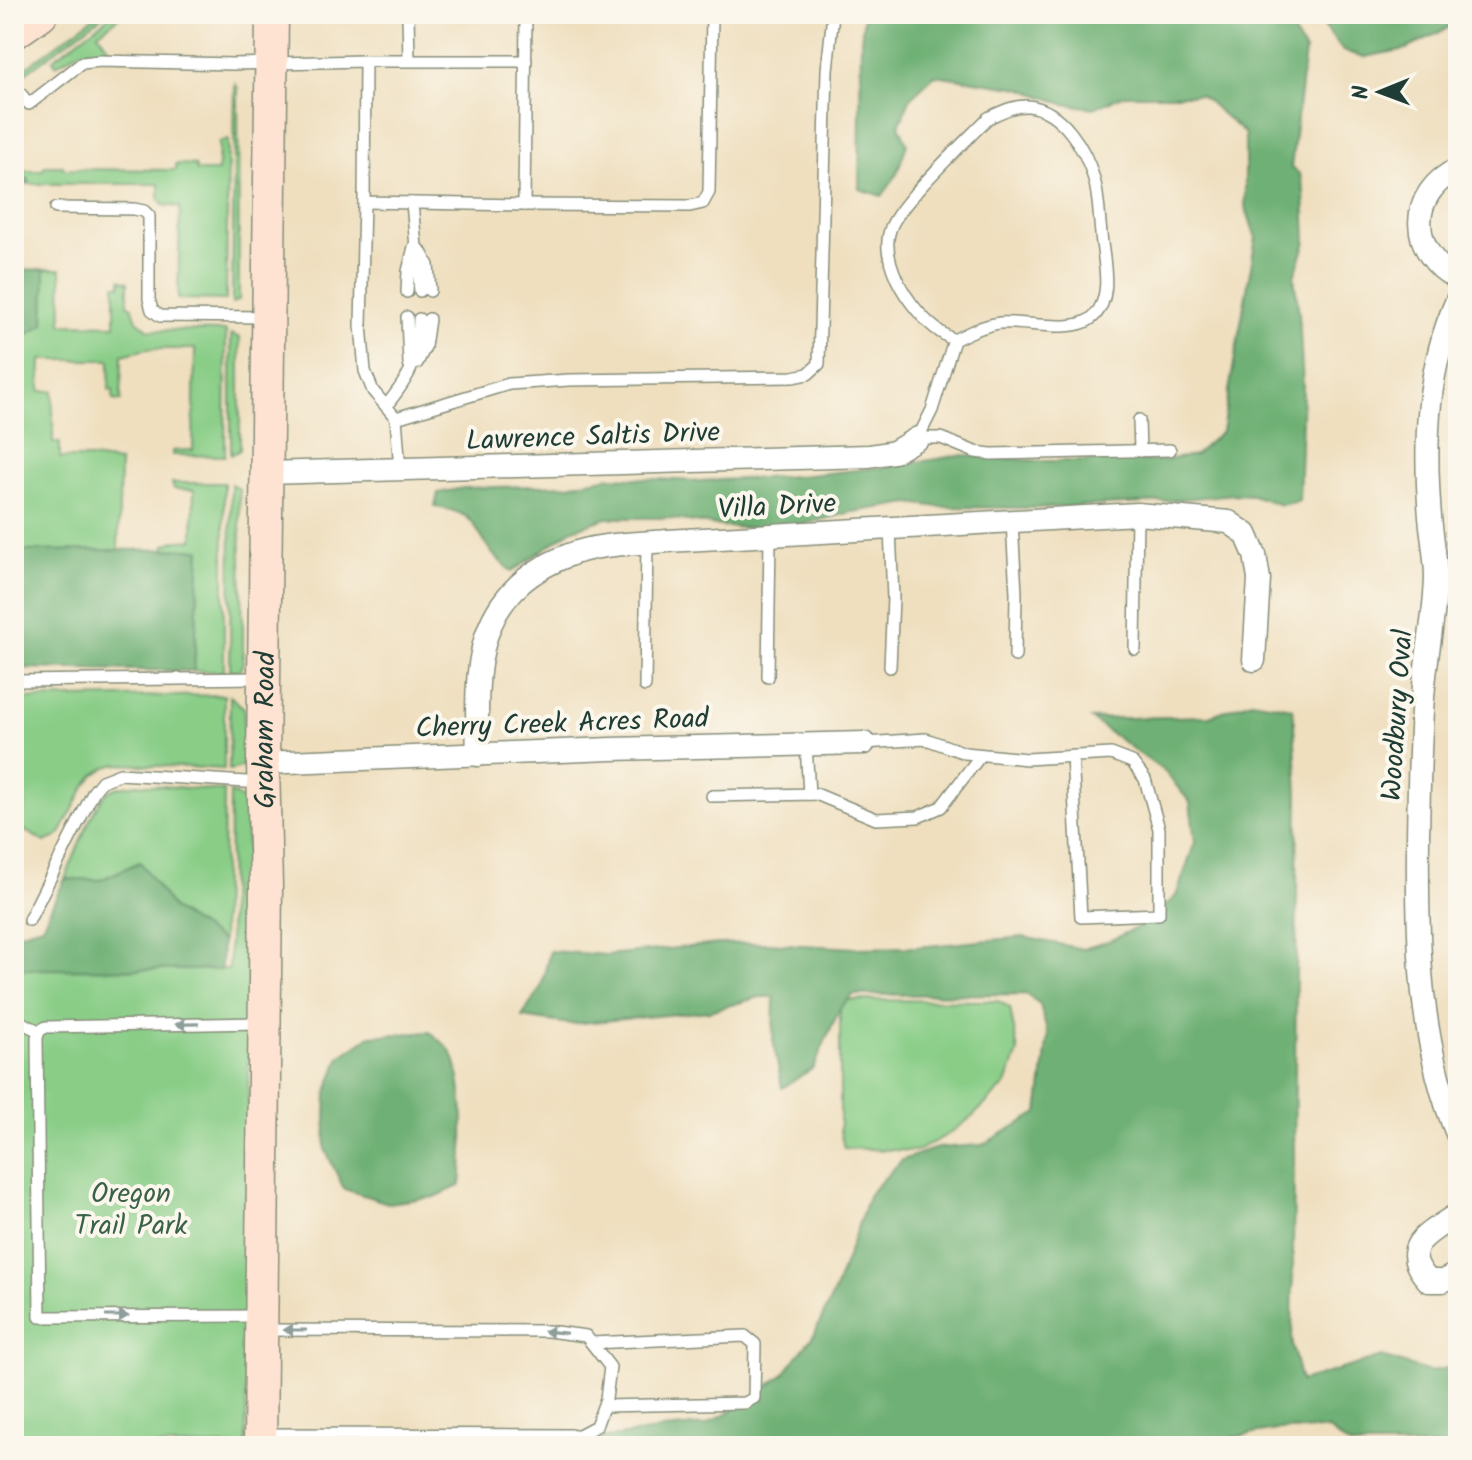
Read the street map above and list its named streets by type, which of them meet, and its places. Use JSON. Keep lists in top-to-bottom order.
{
  "streets": {
    "main road": ["Graham Road"],
    "street": [
      "Lawrence Saltis Drive",
      "Villa Drive",
      "Woodbury Oval",
      "Cherry Creek Acres Road"
    ]
  },
  "crossings": [
    ["Lawrence Saltis Drive", "Graham Road"],
    ["Villa Drive", "Cherry Creek Acres Road"],
    ["Cherry Creek Acres Road", "Graham Road"]
  ],
  "parks": ["Oregon Trail Park"],
  "north": "left"
}
